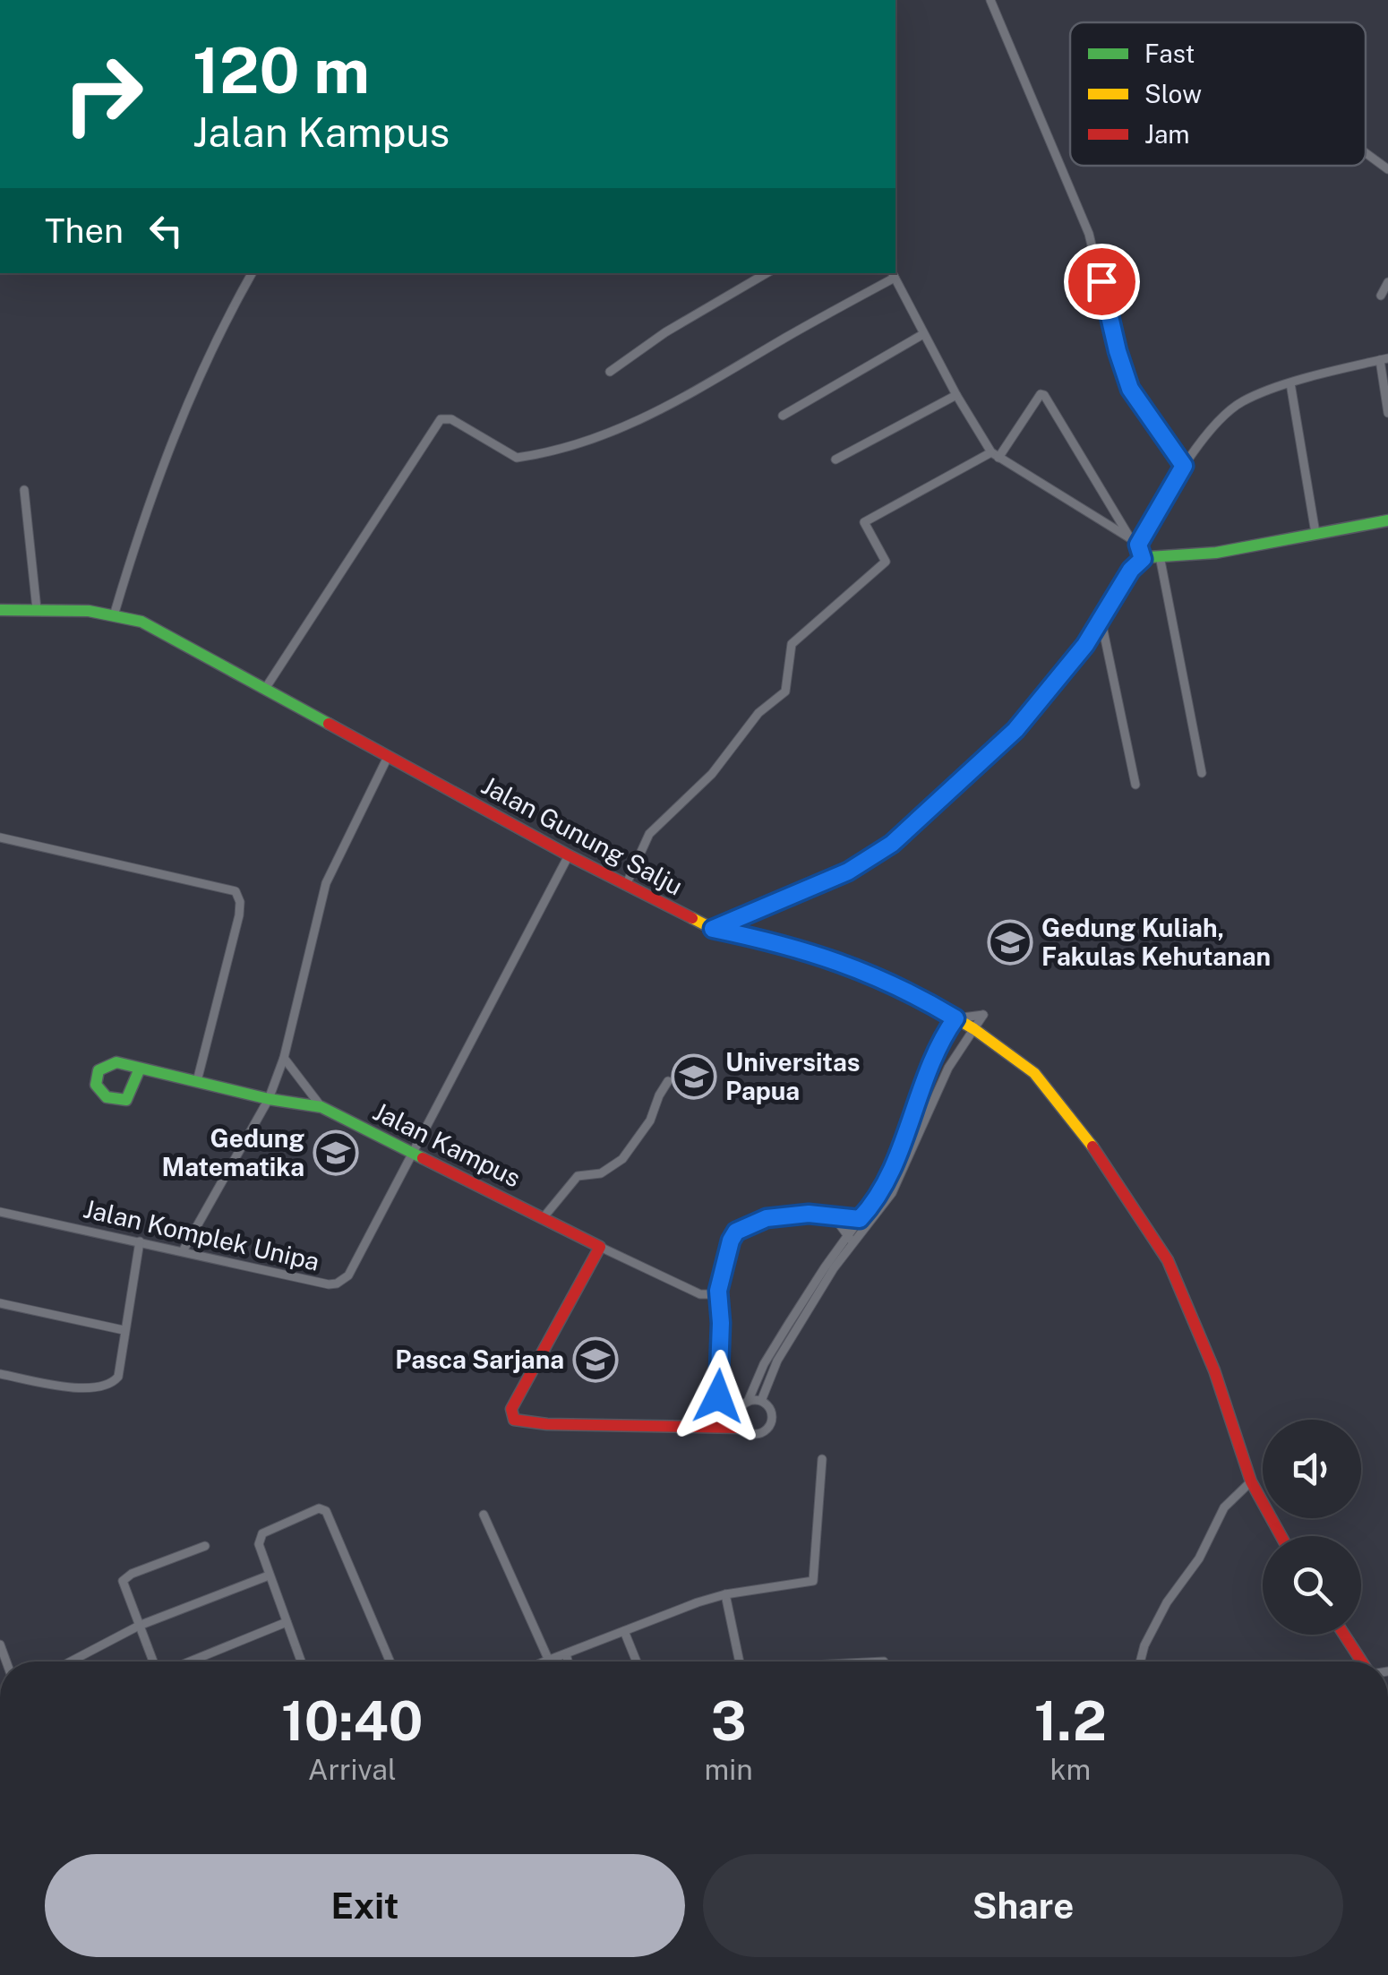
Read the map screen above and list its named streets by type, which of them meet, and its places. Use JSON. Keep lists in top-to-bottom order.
{
  "streets": {
    "main road": ["Jalan Gunung Salju", "Jalan Kampus"],
    "street": ["Jalan Komplek Unipa"]
  },
  "crossings": [
    ["Jalan Gunung Salju", "Jalan Komplek Unipa"],
    ["Jalan Kampus", "Jalan Komplek Unipa"]
  ],
  "places": {
    "school or university": [
      "Gedung Kuliah, Fakulas Kehutanan",
      "Universitas Papua",
      "Gedung Matematika",
      "Pasca Sarjana"
    ]
  },
  "legend": ["Fast", "Slow", "Jam"],
  "page": {
    "turn": ["120 m", "Jalan Kampus"],
    "then": "Then",
    "eta": [
      "10:40",
      "Arrival",
      "3",
      "min",
      "1.2",
      "km"
    ],
    "buttons": ["Exit", "Share"]
  }
}
